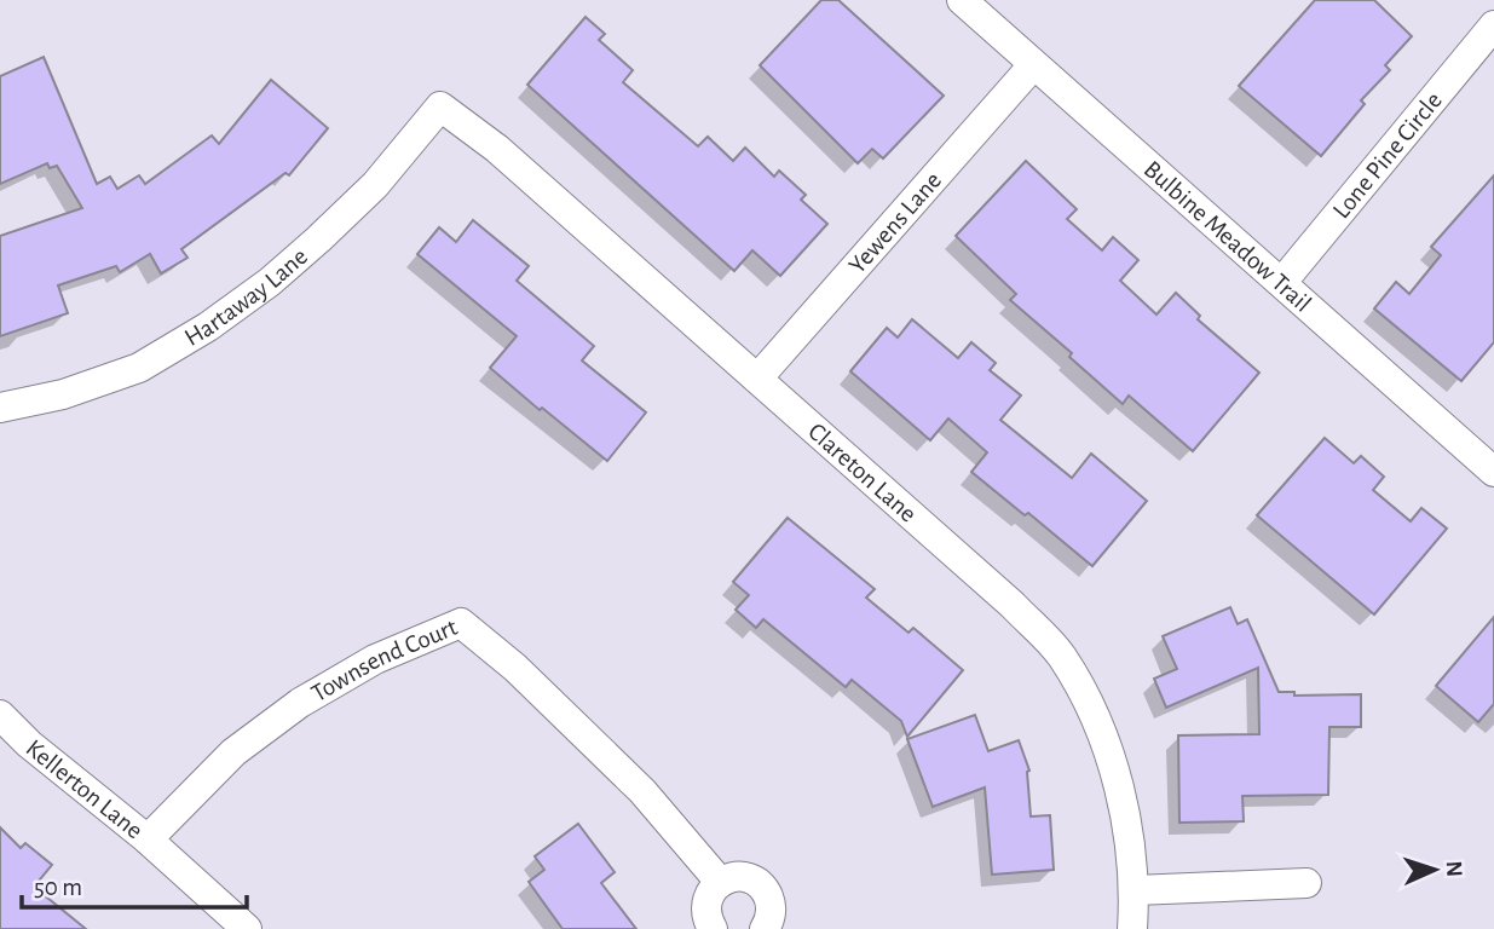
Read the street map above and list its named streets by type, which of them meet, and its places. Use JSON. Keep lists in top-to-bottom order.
{
  "streets": {
    "street": [
      "Lone Pine Circle",
      "Yewens Lane",
      "Bulbine Meadow Trail",
      "Hartaway Lane",
      "Clareton Lane",
      "Townsend Court",
      "Kellerton Lane"
    ]
  },
  "crossings": [
    ["Lone Pine Circle", "Bulbine Meadow Trail"],
    ["Yewens Lane", "Bulbine Meadow Trail"],
    ["Yewens Lane", "Clareton Lane"],
    ["Hartaway Lane", "Clareton Lane"],
    ["Townsend Court", "Kellerton Lane"]
  ],
  "scale_bar": "50 m",
  "north": "right"
}
